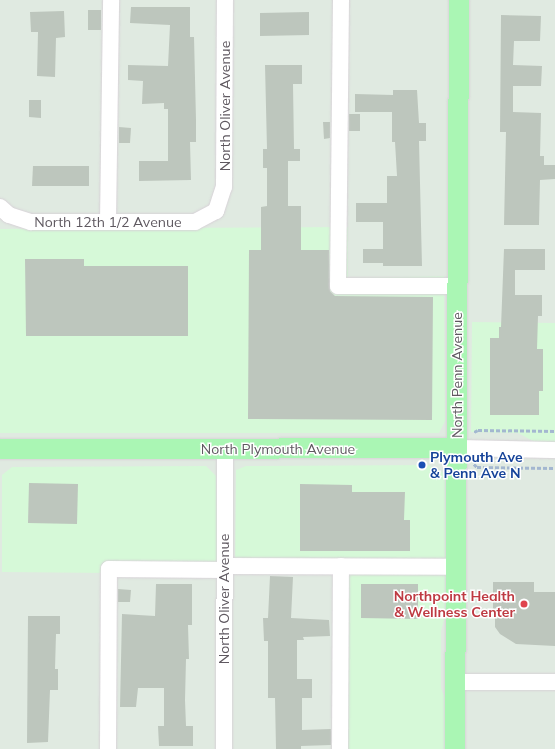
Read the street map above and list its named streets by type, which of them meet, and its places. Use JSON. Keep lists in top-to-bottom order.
{
  "streets": {
    "main road": ["North Penn Avenue", "North Plymouth Avenue"],
    "street": ["North Oliver Avenue", "North 12th 1/2 Avenue"]
  },
  "crossings": [
    ["North Oliver Avenue", "North 12th 1/2 Avenue"],
    ["North Oliver Avenue", "North Plymouth Avenue"],
    ["North Penn Avenue", "North Plymouth Avenue"]
  ],
  "places": ["Plymouth Ave & Penn Ave N", "Northpoint Health & Wellness Center"]
}
